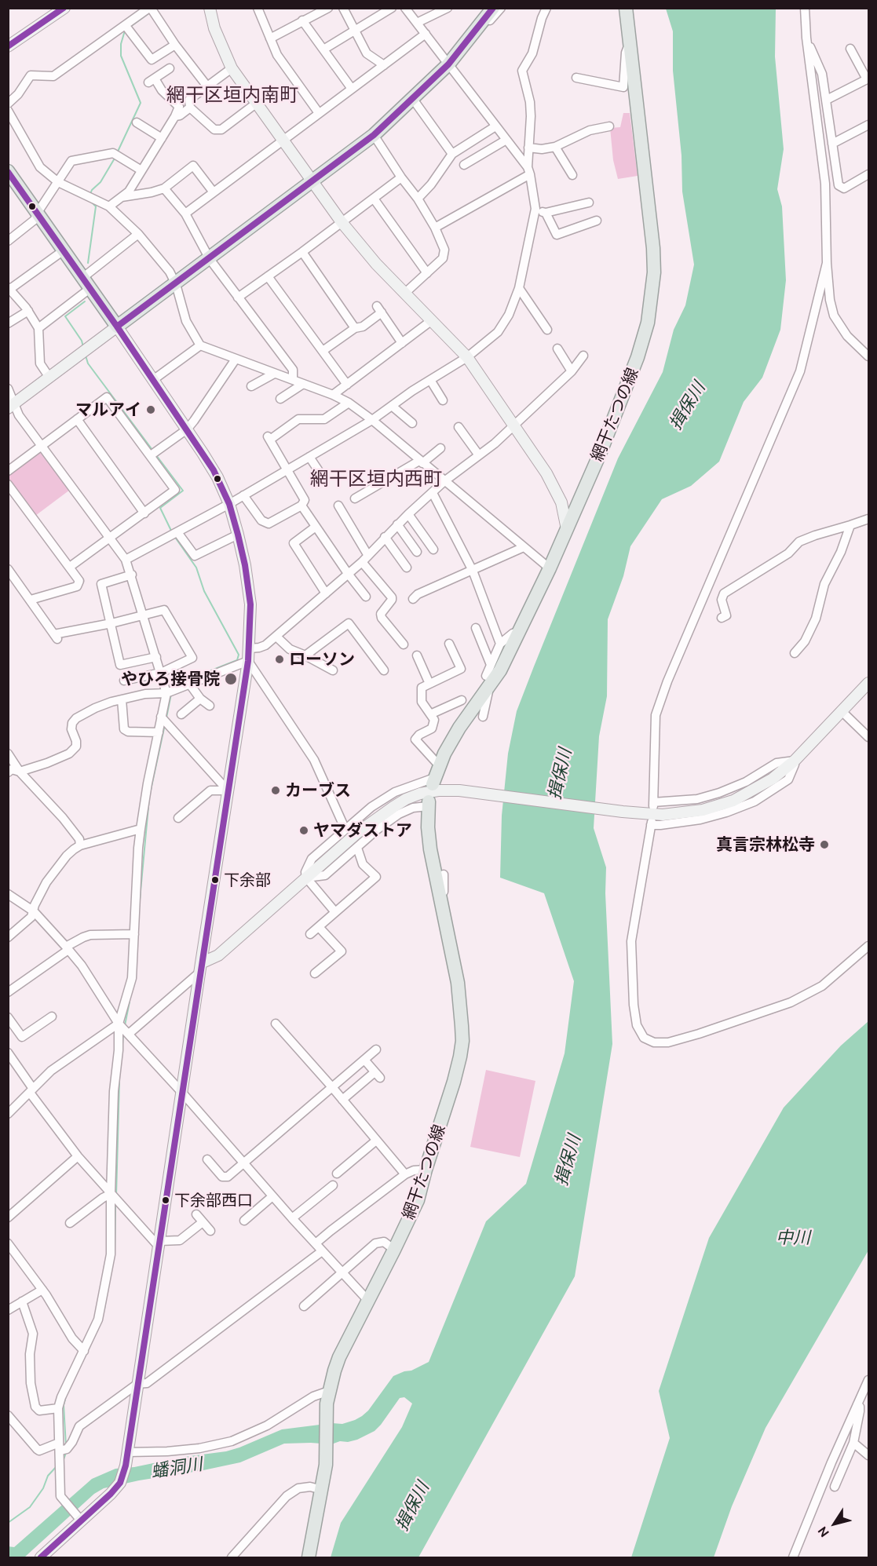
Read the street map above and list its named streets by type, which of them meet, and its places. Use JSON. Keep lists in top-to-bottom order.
{
  "streets": {
    "main road": ["網干たつの線"]
  },
  "districts": ["網干区垣内南町", "網干区垣内西町"],
  "water": ["揖保川", "中川", "蟠洞川"],
  "places": [
    "マルアイ",
    "ローソン",
    "やひろ接骨院",
    "カーブス",
    "ヤマダストア",
    "真言宗林松寺",
    "下余部",
    "下余部西口"
  ],
  "north": "bottom left"
}
